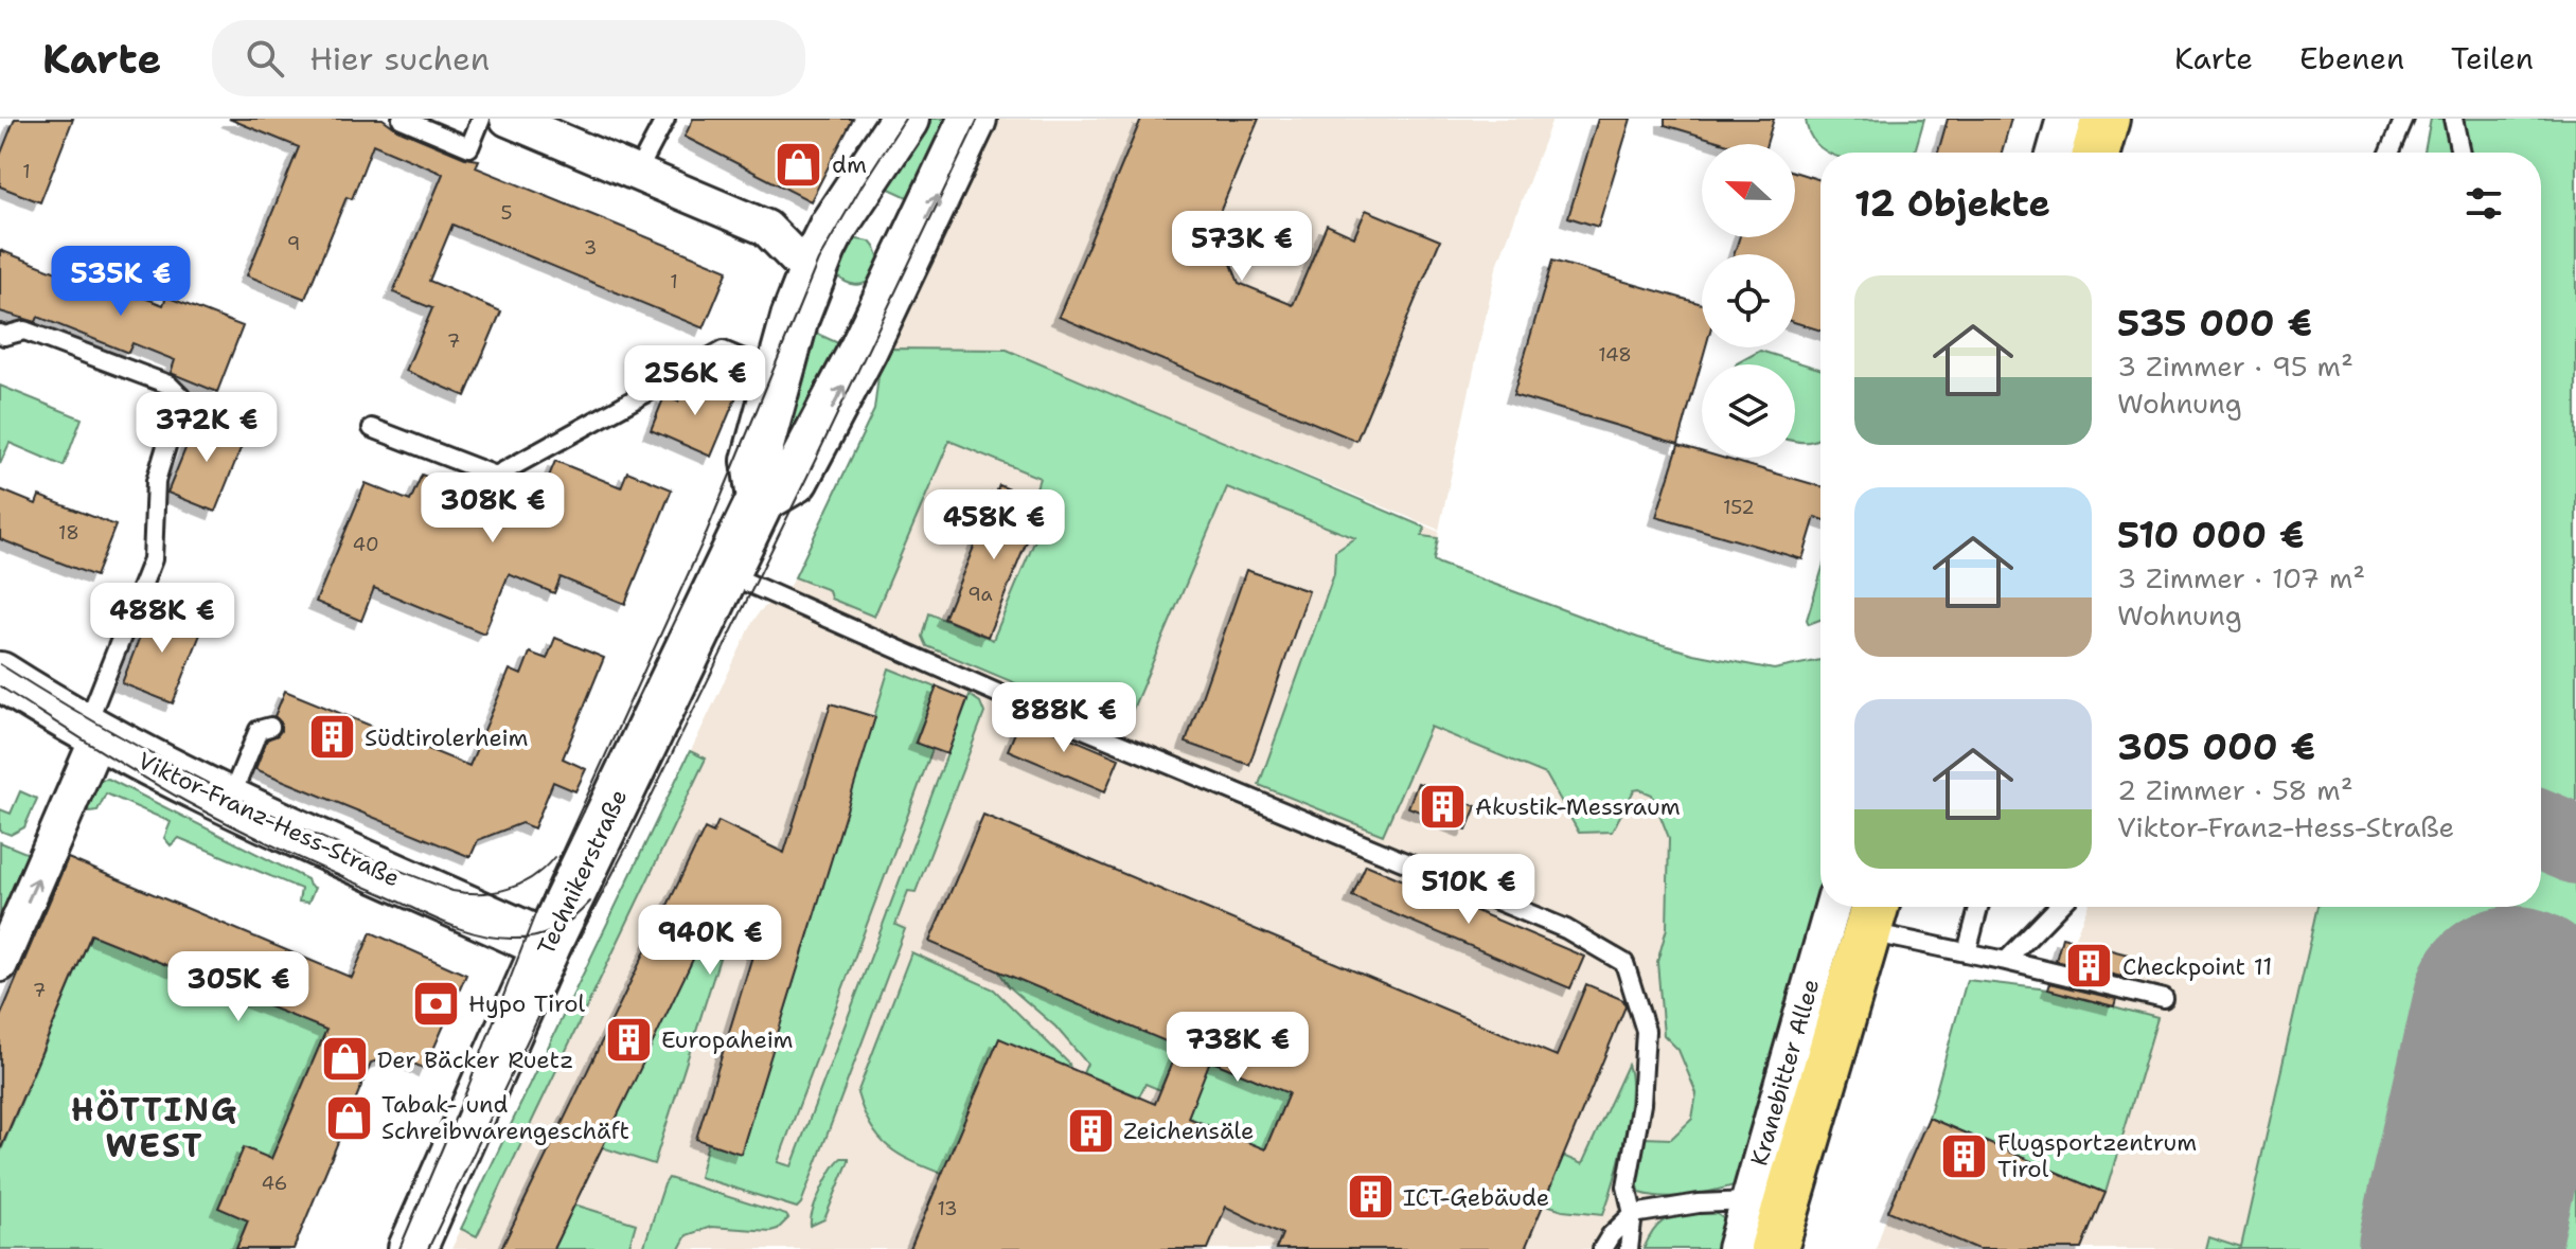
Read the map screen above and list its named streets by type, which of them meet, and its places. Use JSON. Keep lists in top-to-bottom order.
{
  "streets": {
    "main road": ["Kranebitter Allee"],
    "street": ["Viktor-Franz-Hess-Straße", "Technikerstraße"]
  },
  "crossings": [
    ["Viktor-Franz-Hess-Straße", "Technikerstraße"]
  ],
  "districts": ["HÖTTING WEST"],
  "places": {
    "shop": ["dm", "Der Bäcker Ruetz", "Tabak- und Schreibwarengeschäft"],
    "building": [
      "Südtirolerheim",
      "Akustik-Messraum",
      "Checkpoint 11",
      "Europaheim",
      "Zeichensäle",
      "Flugsportzentrum Tirol",
      "ICT-Gebäude"
    ],
    "bank": ["Hypo Tirol"]
  },
  "house_numbers": [
    "1",
    "5",
    "9",
    "3",
    "1",
    "7",
    "148",
    "152",
    "18",
    "40",
    "9a",
    "7",
    "46",
    "13"
  ],
  "north": "left",
  "page": {
    "header": "Karte",
    "search": "Hier suchen",
    "nav": ["Karte", "Ebenen", "Teilen"],
    "heading": "12 Objekte",
    "price": [
      "573K €",
      "535K €",
      "256K €",
      "372K €",
      "308K €",
      "458K €",
      "488K €",
      "888K €",
      "510K €",
      "940K €",
      "305K €",
      "738K €"
    ],
    "list": [
      {
        "name": "535 000 €",
        "note": "3 Zimmer · 95 m² · Wohnung"
      },
      {
        "name": "510 000 €",
        "note": "3 Zimmer · 107 m² · Wohnung"
      },
      {
        "name": "305 000 €",
        "note": "2 Zimmer · 58 m² · Viktor-Franz-Hess-Straße"
      }
    ]
  }
}
